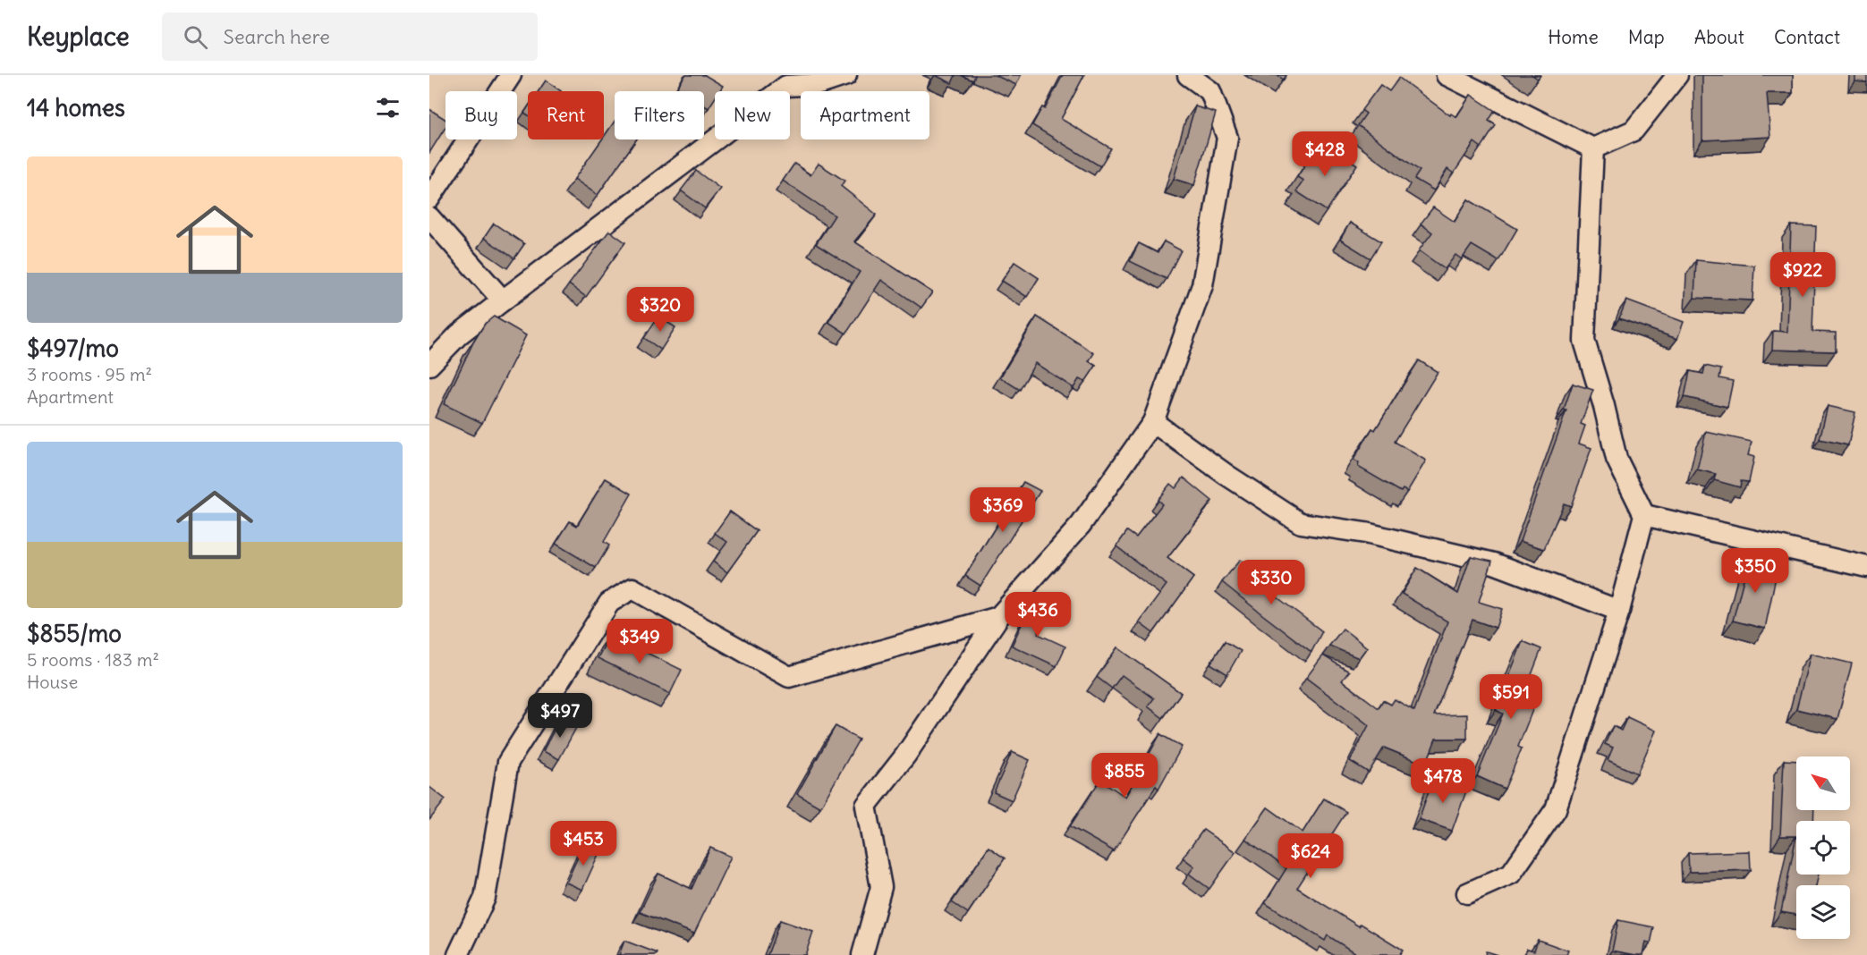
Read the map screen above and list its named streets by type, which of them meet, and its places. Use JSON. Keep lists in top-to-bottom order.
{
  "north": "top left",
  "page": {
    "header": "Keyplace",
    "search": "Search here",
    "nav": [
      "Home",
      "Map",
      "About",
      "Contact"
    ],
    "heading": "14 homes",
    "chip": [
      "Buy",
      "Rent",
      "Filters",
      "New",
      "Apartment"
    ],
    "price": [
      "$428",
      "$922",
      "$320",
      "$369",
      "$350",
      "$330",
      "$436",
      "$349",
      "$591",
      "$497",
      "$855",
      "$478",
      "$453",
      "$624"
    ],
    "list": [
      {
        "name": "$497/mo",
        "note": "3 rooms · 95 m² · Apartment"
      },
      {
        "name": "$855/mo",
        "note": "5 rooms · 183 m² · House"
      }
    ]
  }
}
